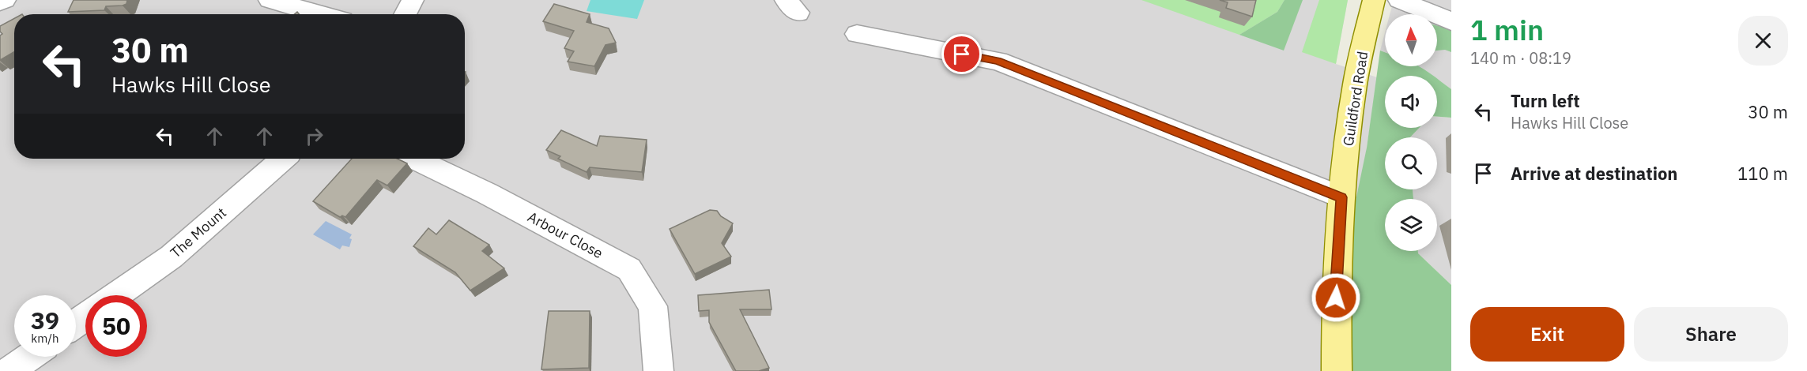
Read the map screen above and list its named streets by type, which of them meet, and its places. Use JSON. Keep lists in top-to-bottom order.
{
  "streets": {
    "main road": ["Guildford Road"],
    "street": ["The Mount", "Arbour Close"]
  },
  "north": "top",
  "page": {
    "heading": ["1 min", "140 m · 08:19"],
    "turn": ["30 m", "Hawks Hill Close"],
    "list": [
      {
        "name": "Turn left",
        "note": "Hawks Hill Close",
        "value": "30 m"
      },
      {
        "name": "Arrive at destination",
        "value": "110 m"
      }
    ],
    "speed": "39 km/h",
    "limit": "50",
    "buttons": ["Exit", "Share"]
  }
}
